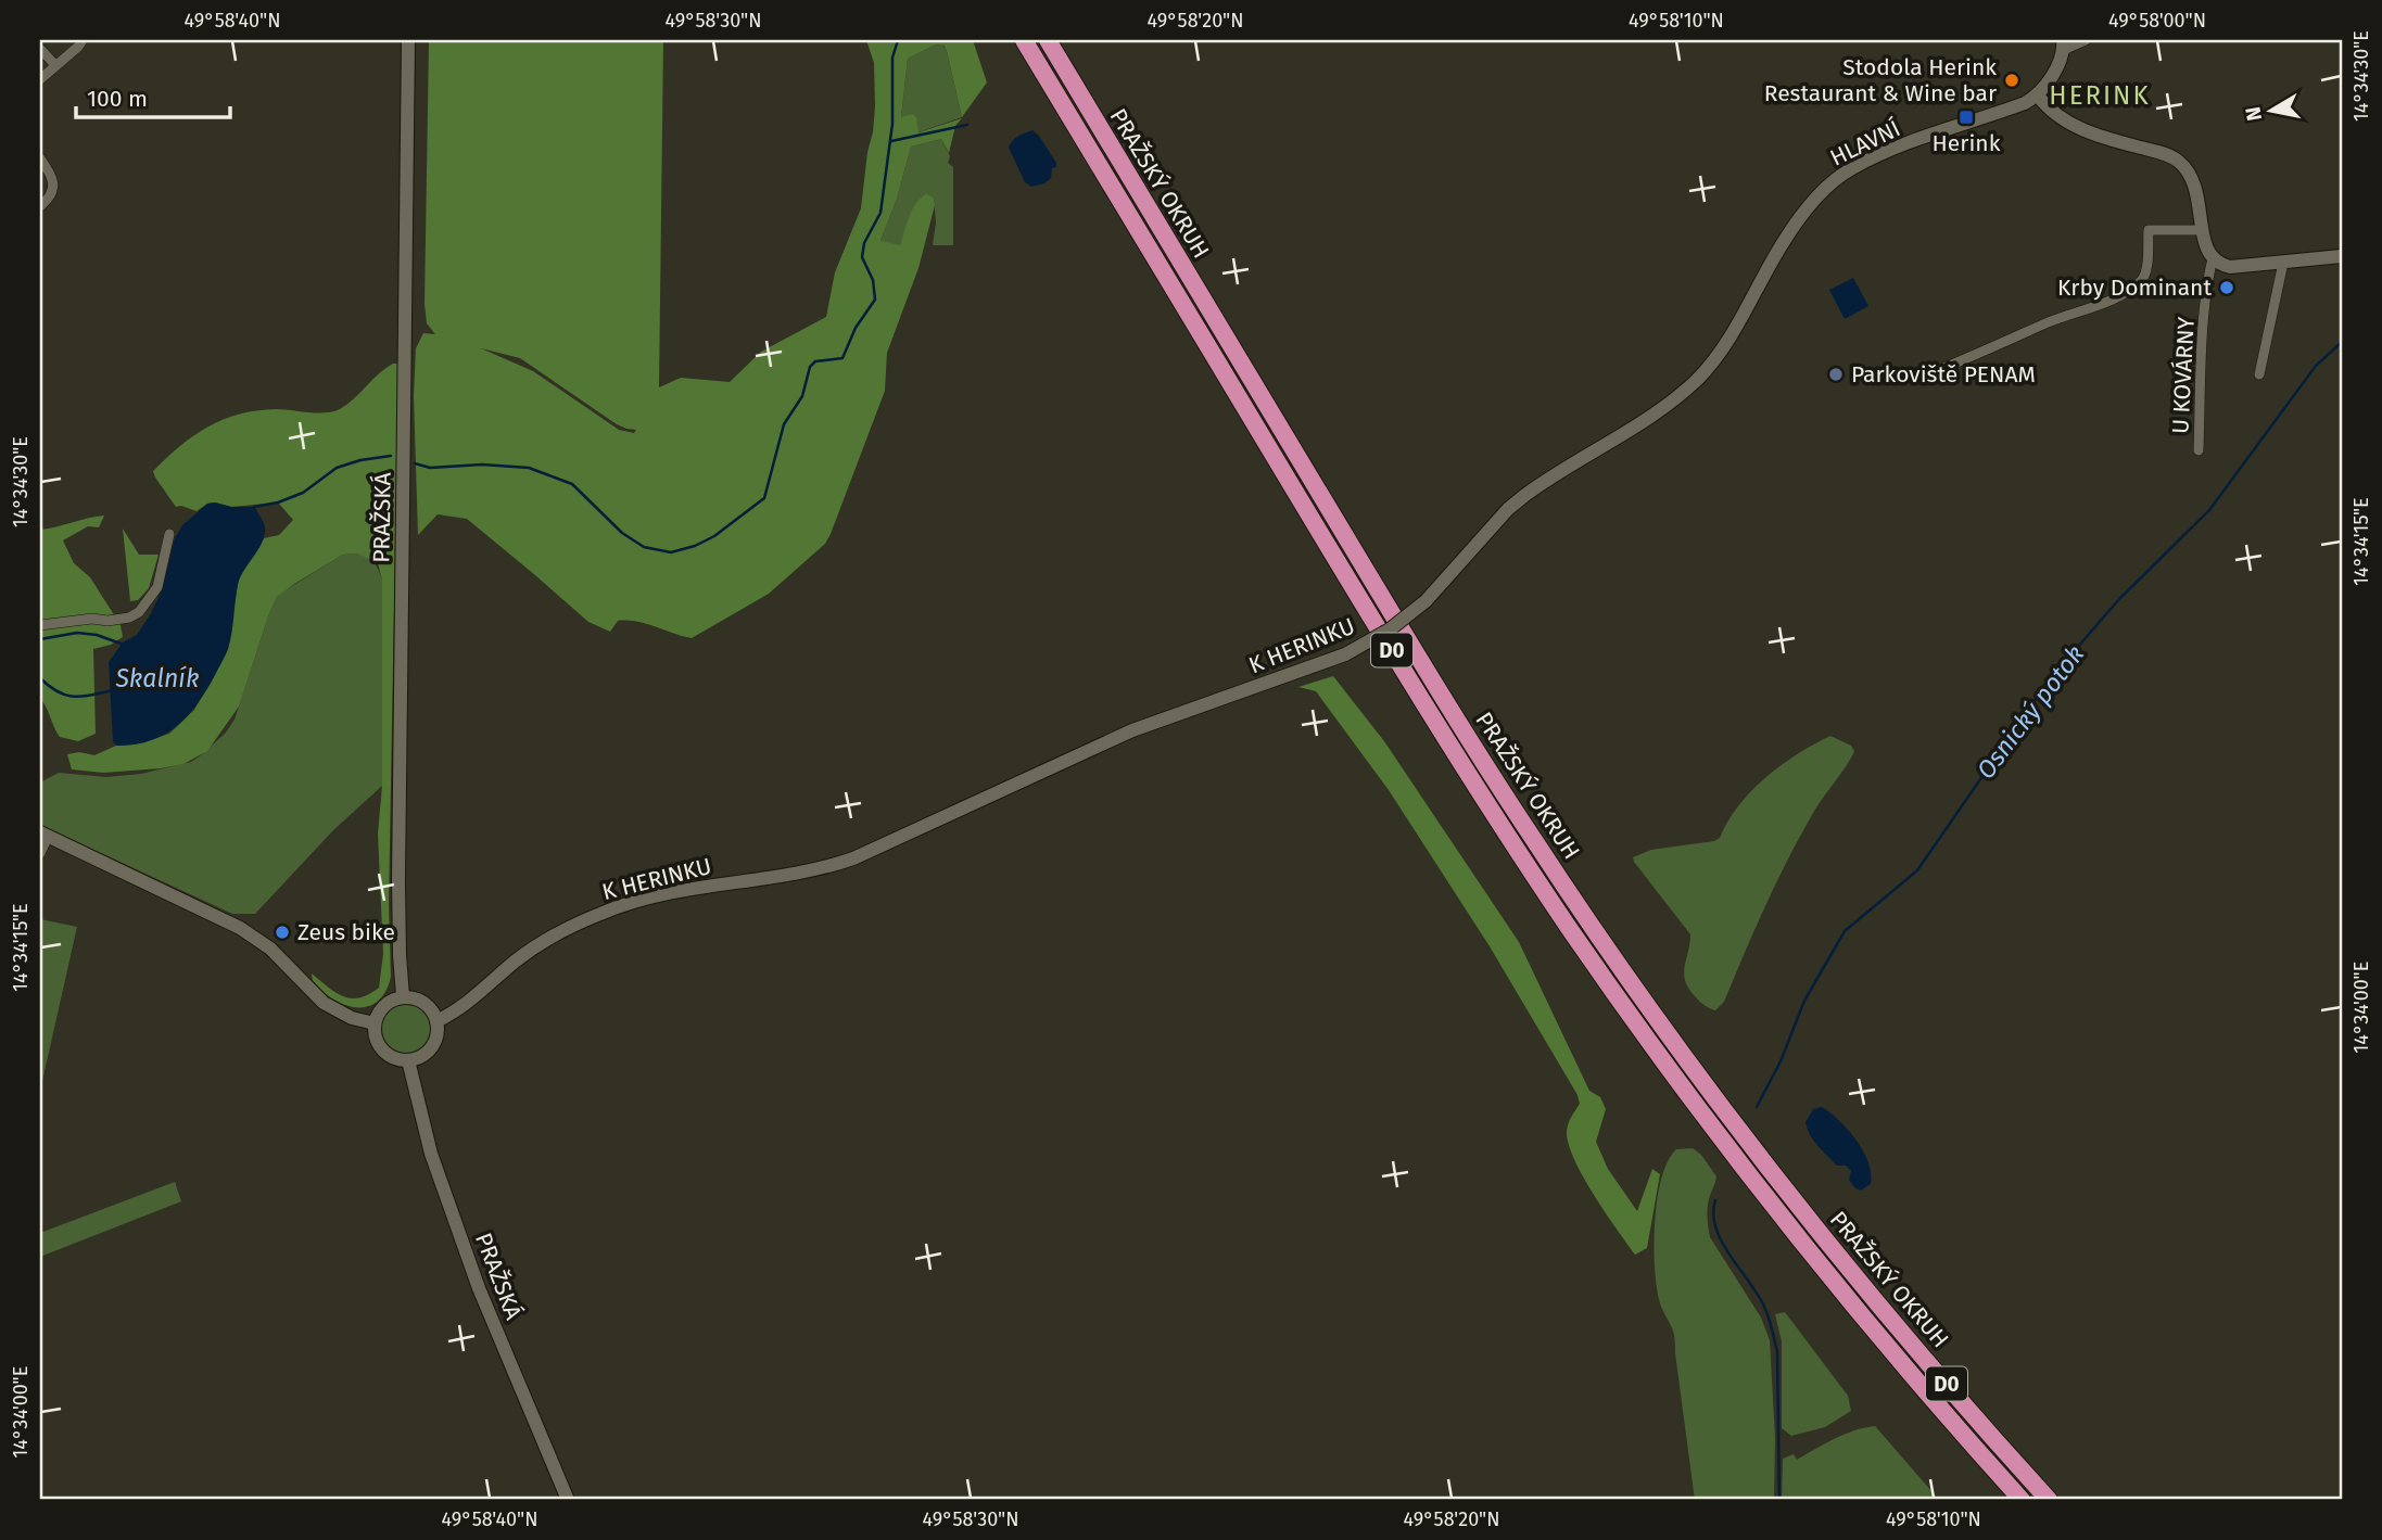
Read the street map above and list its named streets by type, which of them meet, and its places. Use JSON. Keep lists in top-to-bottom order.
{
  "streets": {
    "highway": ["PRAŽSKÝ OKRUH", "D0"],
    "street": [
      "HLAVNÍ",
      "U KOVÁRNY",
      "PRAŽSKÁ",
      "K HERINKU"
    ]
  },
  "crossings": [
    ["HLAVNÍ", "K HERINKU"],
    ["PRAŽSKÁ", "K HERINKU"]
  ],
  "districts": ["HERINK"],
  "water": ["Skalník", "Osnický potok"],
  "places": {
    "other": [
      "Stodola Herink Restaurant & Wine bar",
      "Krby Dominant",
      "Parkoviště PENAM",
      "Zeus bike"
    ],
    "transit": ["Herink"]
  },
  "scale_bar": "100 m",
  "north": "left",
  "coordinates": [
    "49°58'40\"N",
    "49°58'30\"N",
    "49°58'20\"N",
    "49°58'10\"N",
    "49°58'00\"N",
    "14°34'30\"E",
    "14°34'15\"E",
    "14°34'00\"E"
  ]
}
